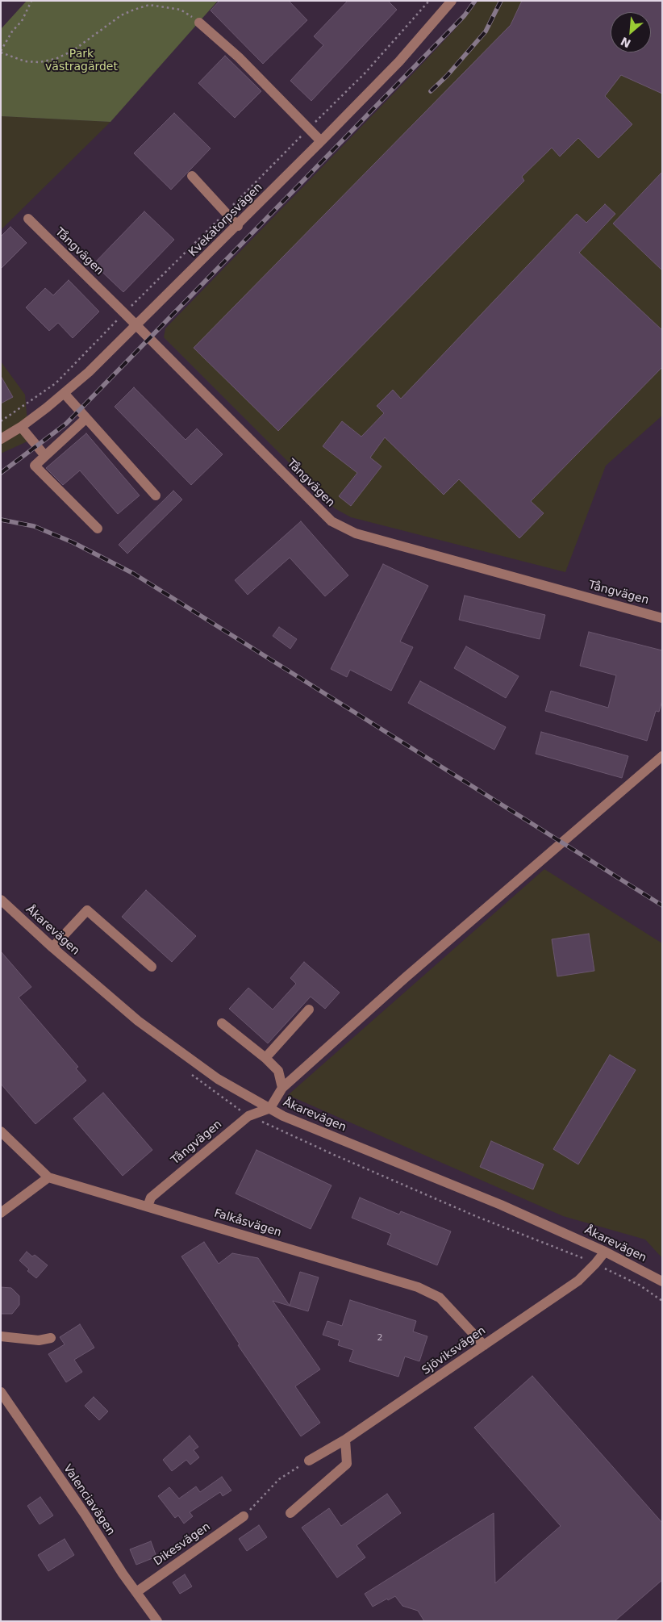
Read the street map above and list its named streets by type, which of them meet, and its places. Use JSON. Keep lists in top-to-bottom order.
{
  "streets": {
    "street": [
      "Kvekatorpsvägen",
      "Tångvägen",
      "Åkarevägen",
      "Falkåsvägen",
      "Sjöviksvägen",
      "Valenciavägen",
      "Dikesvägen"
    ]
  },
  "crossings": [
    ["Kvekatorpsvägen", "Tångvägen"],
    ["Tångvägen", "Åkarevägen"],
    ["Tångvägen", "Falkåsvägen"],
    ["Åkarevägen", "Sjöviksvägen"],
    ["Falkåsvägen", "Sjöviksvägen"],
    ["Valenciavägen", "Dikesvägen"]
  ],
  "parks": ["Park västragärdet"],
  "house_numbers": ["2"],
  "north": "bottom left"
}
